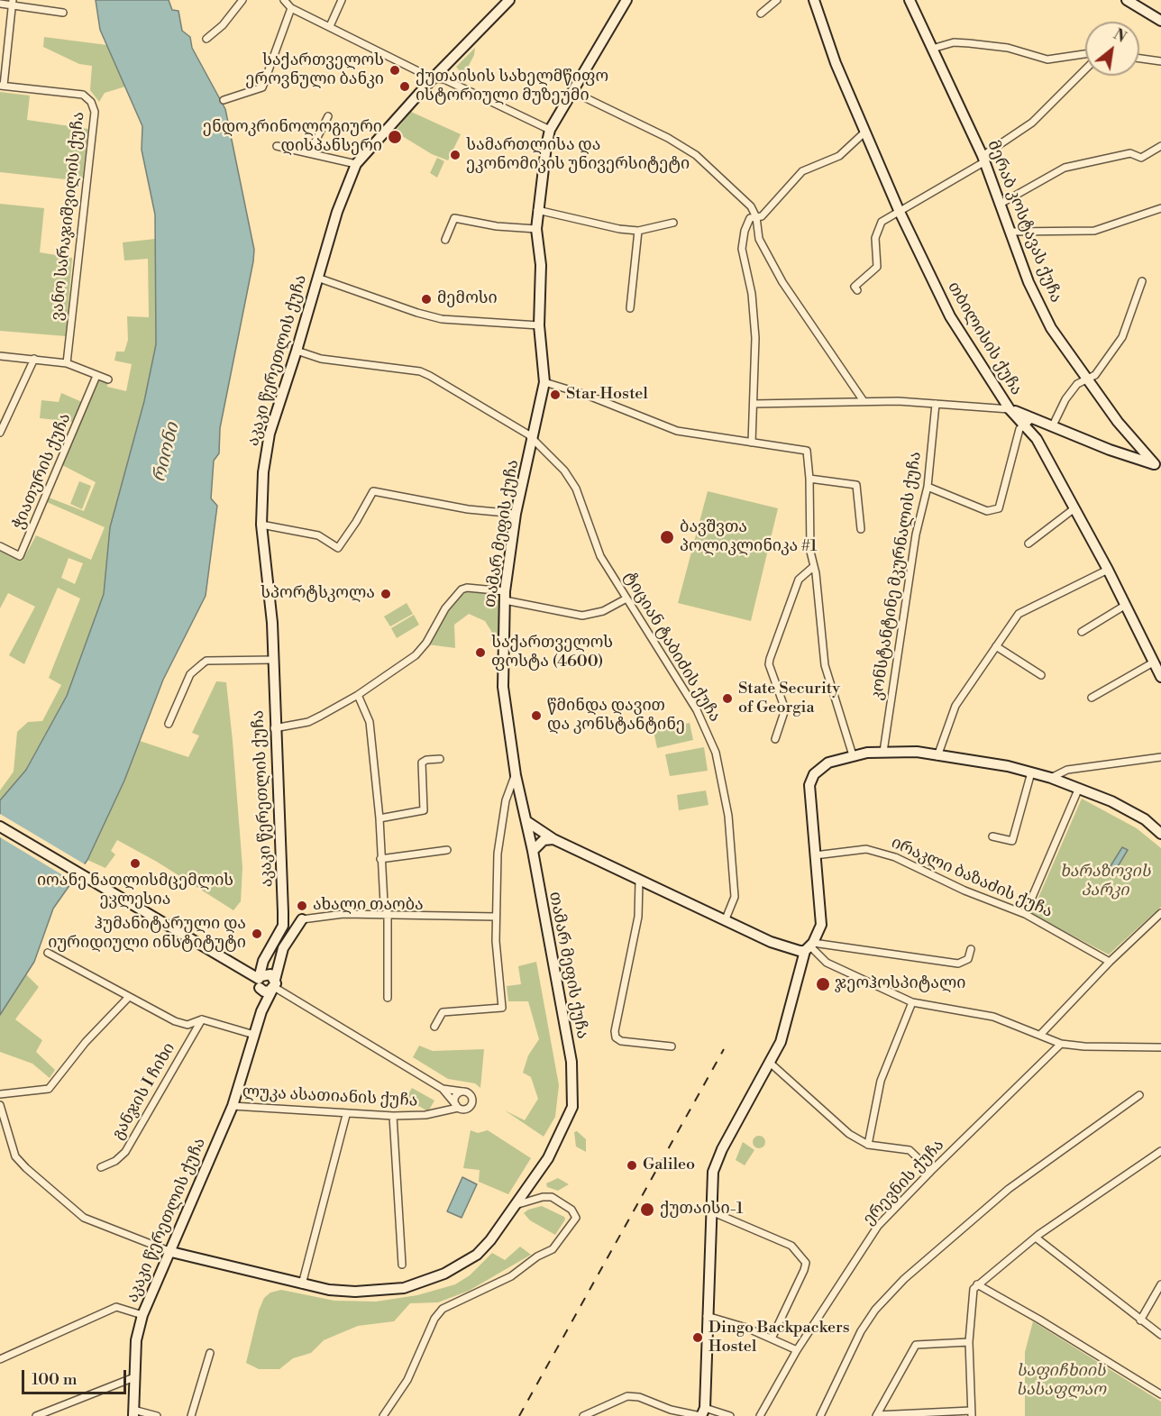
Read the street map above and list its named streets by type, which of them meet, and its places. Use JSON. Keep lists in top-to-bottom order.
{
  "streets": {
    "main road": [
      "მერაბ კოსტავას ქუჩა",
      "თბილისის ქუჩა",
      "აკაკი წერეთლის ქუჩა",
      "თამარ მეფის ქუჩა"
    ],
    "street": [
      "ვანო სარაჯიშვილის ქუჩა",
      "ჭიათურის ქუჩა",
      "კონსტანტინე მკურნალის ქუჩა",
      "ტიციან ტაბიძის ქუჩა",
      "ირაკლი ბაზაძის ქუჩა",
      "განჯის I ჩიხი",
      "ლუკა ასათიანის ქუჩა",
      "ერევნის ქუჩა"
    ]
  },
  "crossings": [
    ["აკაკი წერეთლის ქუჩა", "თამარ მეფის ქუჩა"],
    ["აკაკი წერეთლის ქუჩა", "ტიციან ტაბიძის ქუჩა"],
    ["აკაკი წერეთლის ქუჩა", "ლუკა ასათიანის ქუჩა"],
    ["თამარ მეფის ქუჩა", "ტიციან ტაბიძის ქუჩა"]
  ],
  "water": ["რიონი"],
  "parks": ["ხარაზოვის პარკი", "საფიჩხიის სასაფლაო"],
  "places": [
    "საქართველოს ეროვნული ბანკი",
    "ქუთაისის სახელმწიფო ისტორიული მუზეუმი",
    "ენდოკრინოლოგიური დისპანსერი",
    "სამართლისა და ეკონომიკის უნივერსიტეტი",
    "მემოსი",
    "Star Hostel",
    "ბავშვთა პოლიკლინიკა #1",
    "სპორტსკოლა",
    "საქართველოს ფოსტა (4600)",
    "State Security of Georgia",
    "წმინდა დავით და კონსტანტინე",
    "იოანე ნათლისმცემლის ეკლესია",
    "ახალი თაობა",
    "ჰუმანიტარული და იურიდიული ინსტიტუტი",
    "ჯეოჰოსპიტალი",
    "Galileo",
    "ქუთაისი-1",
    "Dingo Backpackers Hostel"
  ],
  "scale_bar": "100 m",
  "north": "top right"
}
